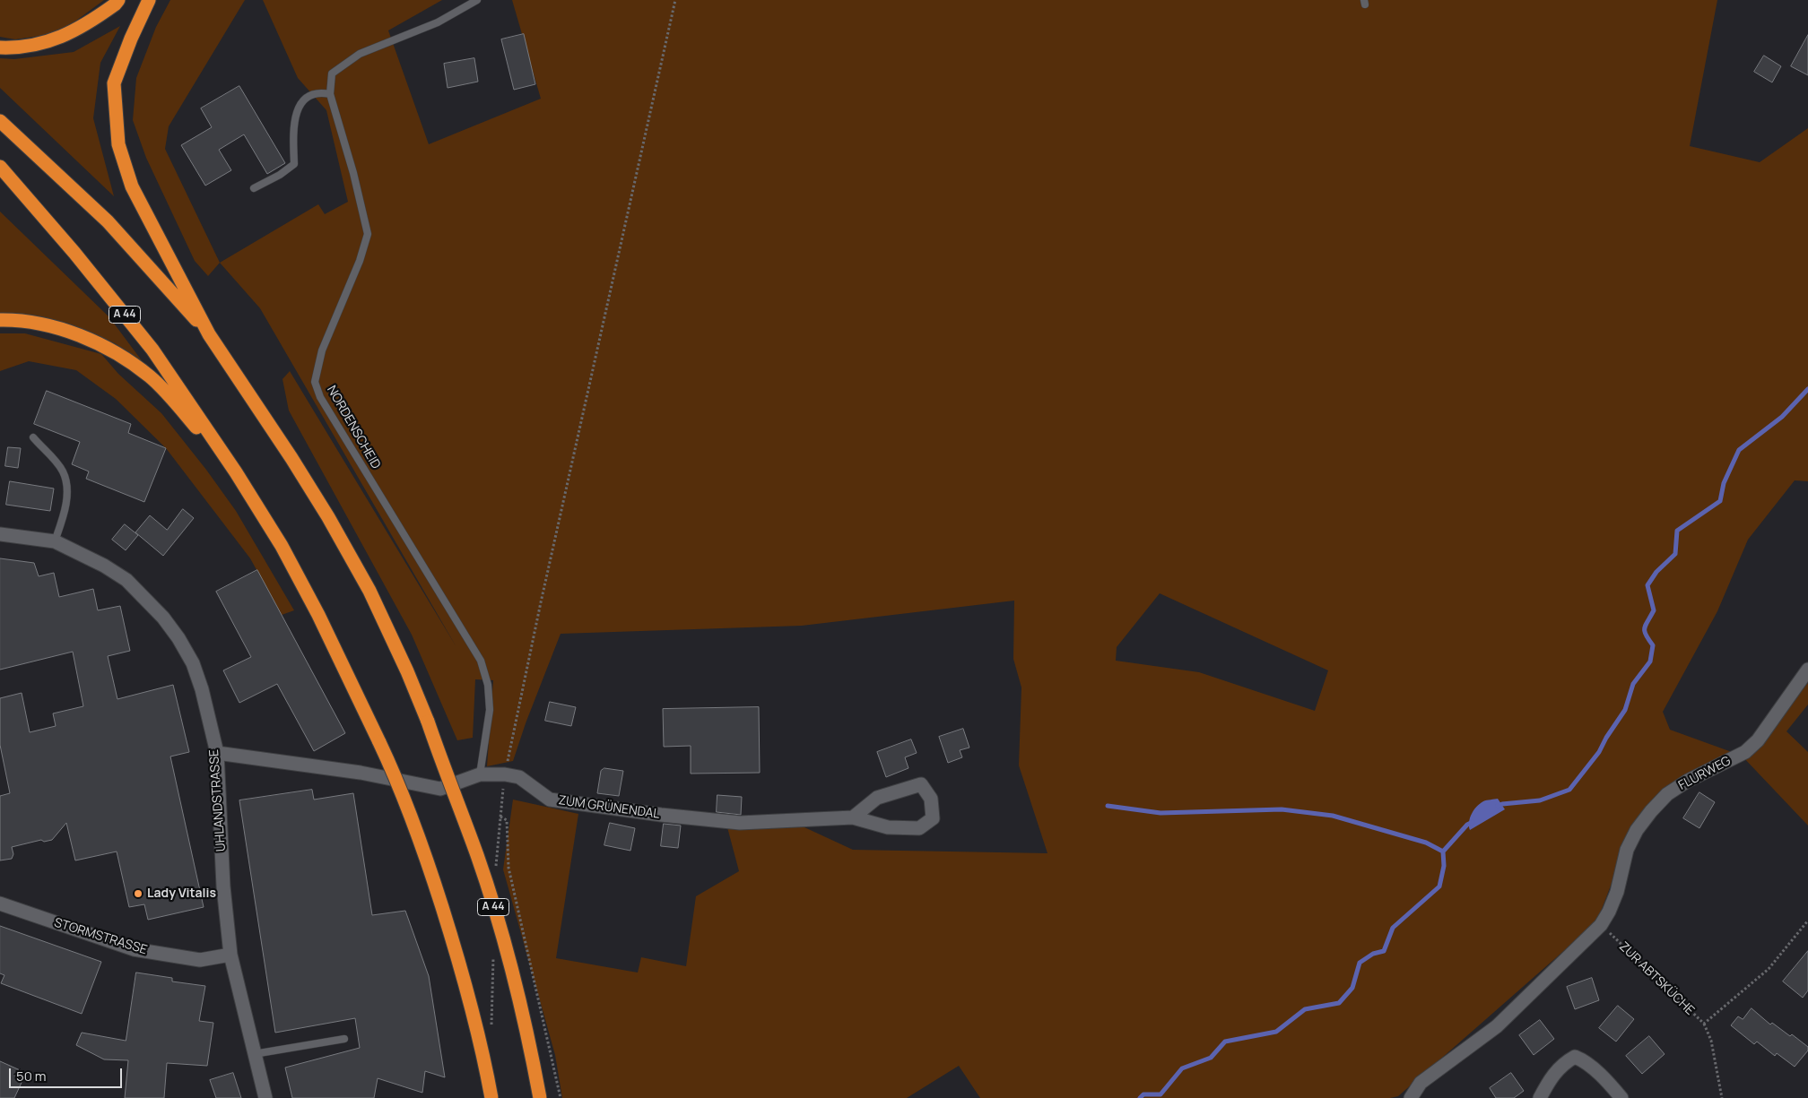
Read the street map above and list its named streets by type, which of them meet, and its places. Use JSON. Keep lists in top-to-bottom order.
{
  "streets": {
    "highway": ["A 44"],
    "street": [
      "FLURWEG",
      "UHLANDSTRASSE",
      "ZUM GRÜNENDAL",
      "STORMSTRASSE"
    ],
    "lane": ["NORDENSCHEID"],
    "path": ["ZUR ABTSKÜCHE"]
  },
  "crossings": [
    ["NORDENSCHEID", "ZUM GRÜNENDAL"],
    ["FLURWEG", "ZUR ABTSKÜCHE"],
    ["UHLANDSTRASSE", "ZUM GRÜNENDAL"],
    ["UHLANDSTRASSE", "STORMSTRASSE"]
  ],
  "places": ["Lady Vitalis"],
  "scale_bar": "50 m"
}
